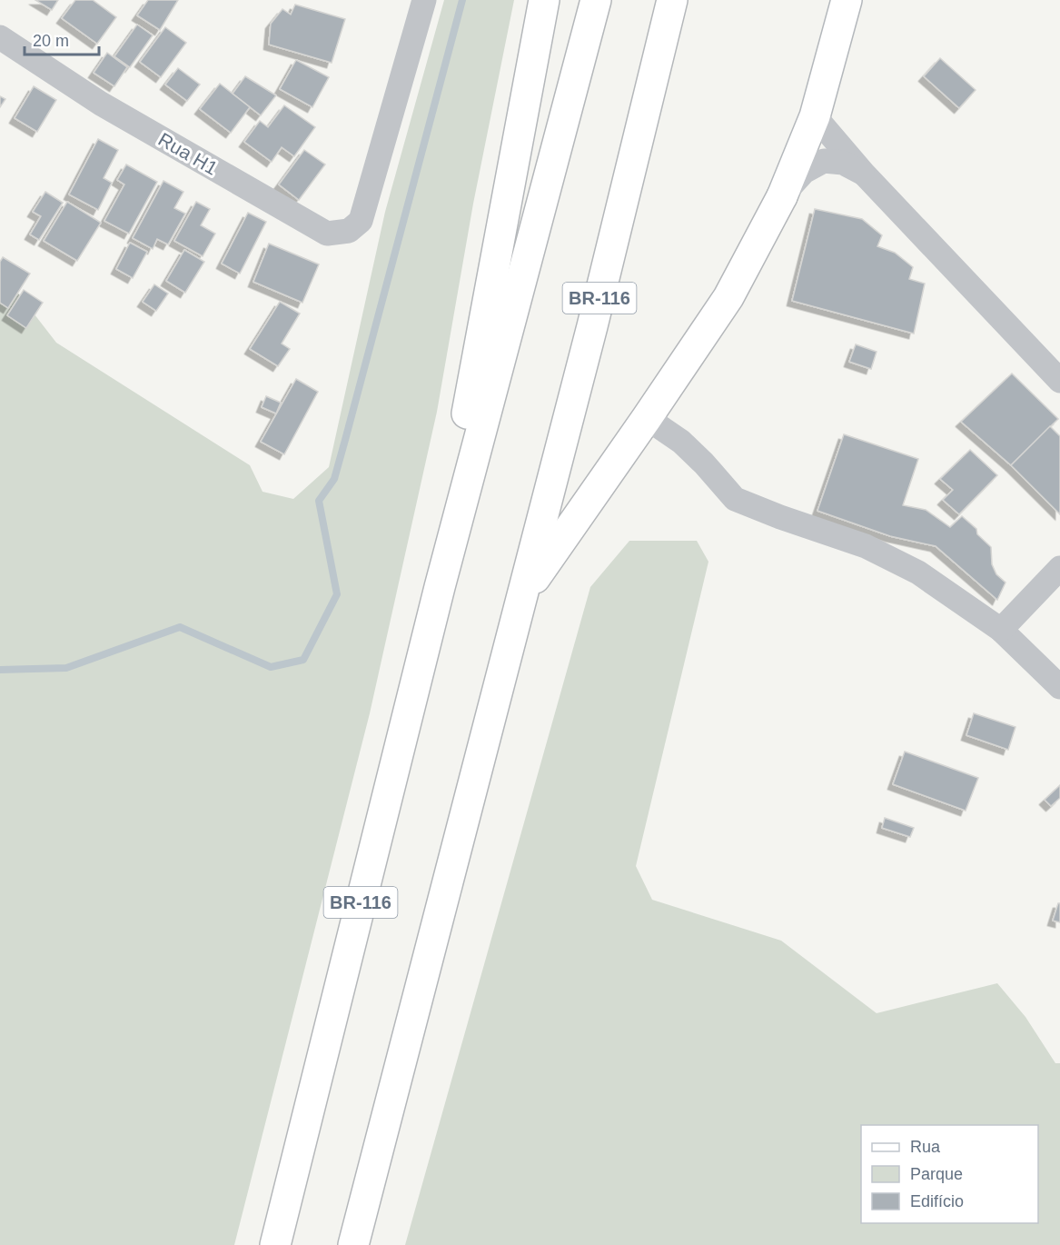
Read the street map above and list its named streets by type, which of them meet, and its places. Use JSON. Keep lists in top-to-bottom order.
{
  "streets": {
    "main road": ["BR-116"],
    "street": ["Rua H1"]
  },
  "legend": ["Rua", "Parque", "Edifício"],
  "scale_bar": "20 m"
}
